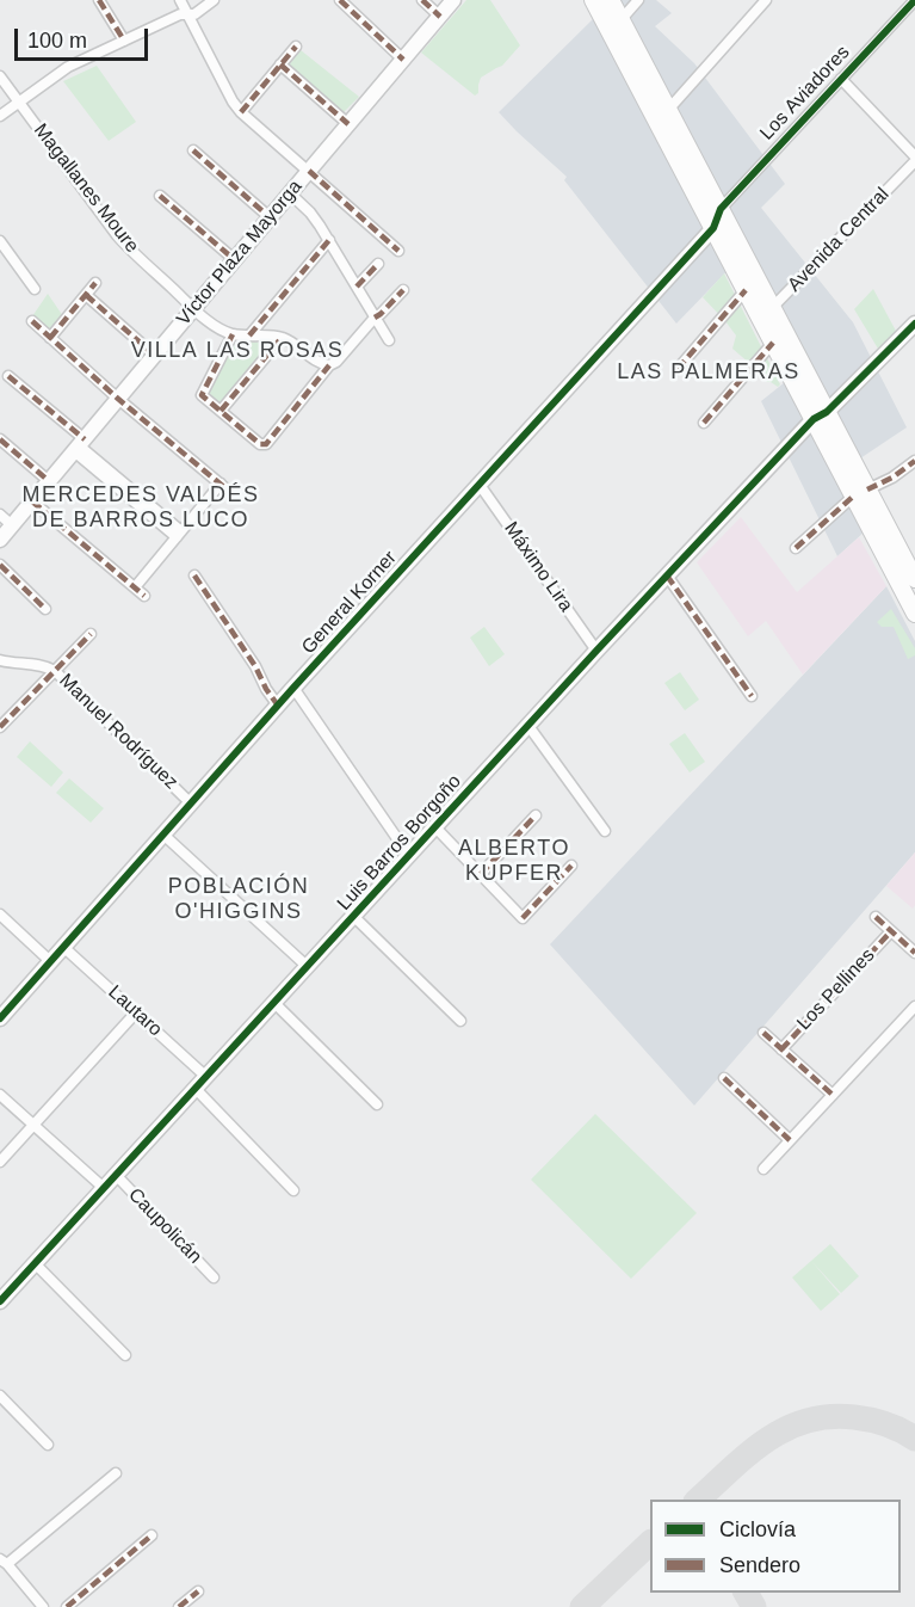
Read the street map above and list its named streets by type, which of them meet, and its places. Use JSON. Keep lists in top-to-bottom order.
{
  "streets": {
    "street": [
      "Los Aviadores",
      "Magallanes Moure",
      "Avenida Central",
      "Víctor Plaza Mayorga",
      "Máximo Lira",
      "General Korner",
      "Manuel Rodríguez",
      "Luis Barros Borgoño",
      "Los Pellines",
      "Lautaro",
      "Caupolicán"
    ]
  },
  "crossings": [
    ["Los Aviadores", "General Korner"],
    ["Magallanes Moure", "Víctor Plaza Mayorga"],
    ["Máximo Lira", "General Korner"],
    ["Máximo Lira", "Luis Barros Borgoño"],
    ["General Korner", "Manuel Rodríguez"],
    ["General Korner", "Lautaro"],
    ["Luis Barros Borgoño", "Lautaro"],
    ["Luis Barros Borgoño", "Caupolicán"]
  ],
  "districts": [
    "VILLA LAS ROSAS",
    "LAS PALMERAS",
    "MERCEDES VALDÉS DE BARROS LUCO",
    "ALBERTO KUPFER",
    "POBLACIÓN O'HIGGINS"
  ],
  "legend": ["Ciclovía", "Sendero"],
  "scale_bar": "100 m"
}
